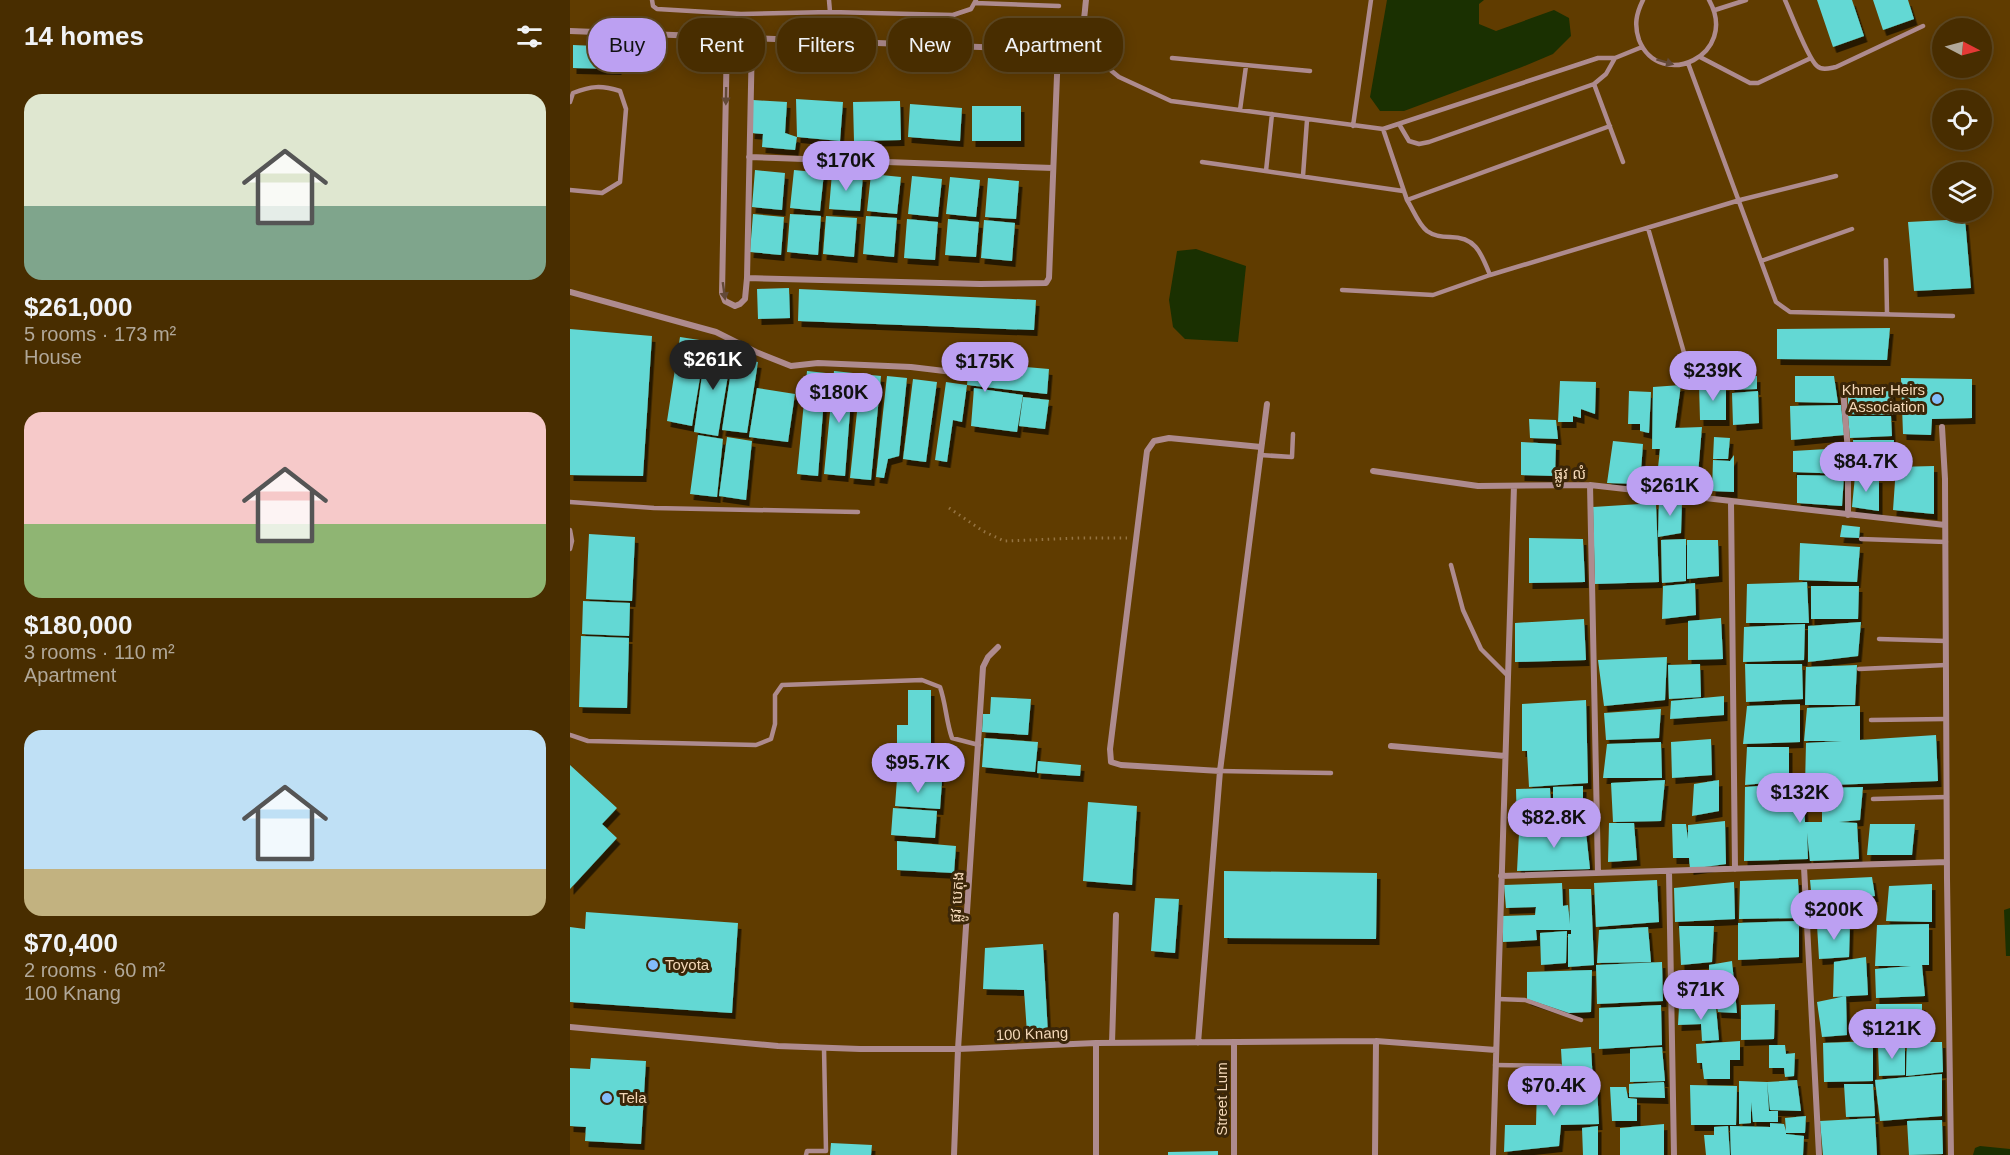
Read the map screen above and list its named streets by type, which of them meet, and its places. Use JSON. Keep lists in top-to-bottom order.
{
  "streets": {
    "street": [
      "ផ្លូវ លំ",
      "ផ្លូវ បេតុង",
      "100 Knang",
      "Street Lum"
    ]
  },
  "crossings": [
    ["ផ្លូវ បេតុង", "100 Knang"],
    ["100 Knang", "Street Lum"]
  ],
  "places": ["Khmer Heirs Association", "Toyota", "Tela"],
  "north": "right",
  "page": {
    "heading": "14 homes",
    "chip": [
      "Buy",
      "Rent",
      "Filters",
      "New",
      "Apartment"
    ],
    "list": [
      {
        "name": "$261,000",
        "note": "5 rooms · 173 m² · House"
      },
      {
        "name": "$180,000",
        "note": "3 rooms · 110 m² · Apartment"
      },
      {
        "name": "$70,400",
        "note": "2 rooms · 60 m² · 100 Knang"
      }
    ],
    "price": [
      "$170K",
      "$261K",
      "$175K",
      "$239K",
      "$180K",
      "$84.7K",
      "$261K",
      "$95.7K",
      "$132K",
      "$82.8K",
      "$200K",
      "$71K",
      "$121K",
      "$70.4K"
    ]
  }
}
